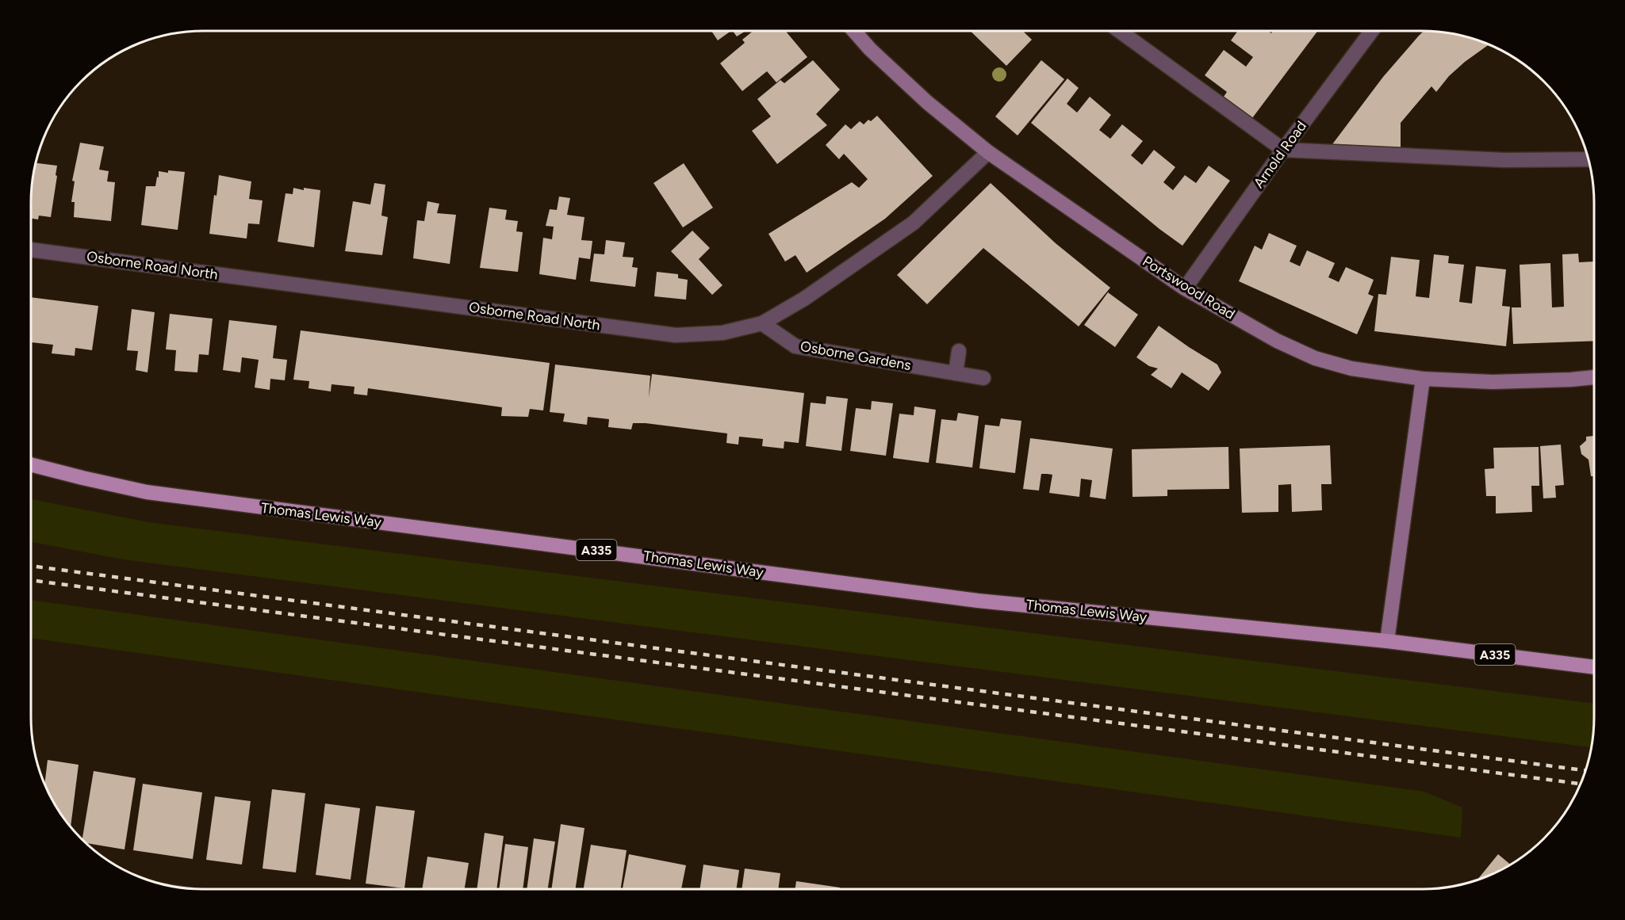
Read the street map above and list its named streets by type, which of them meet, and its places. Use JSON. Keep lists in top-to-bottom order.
{
  "streets": {
    "main road": ["Thomas Lewis Way", "A335"],
    "street": [
      "Arnold Road",
      "Osborne Road North",
      "Portswood Road",
      "Osborne Gardens"
    ]
  },
  "crossings": [
    ["Arnold Road", "Portswood Road"],
    ["Osborne Road North", "Portswood Road"],
    ["Osborne Road North", "Osborne Gardens"]
  ]
}
